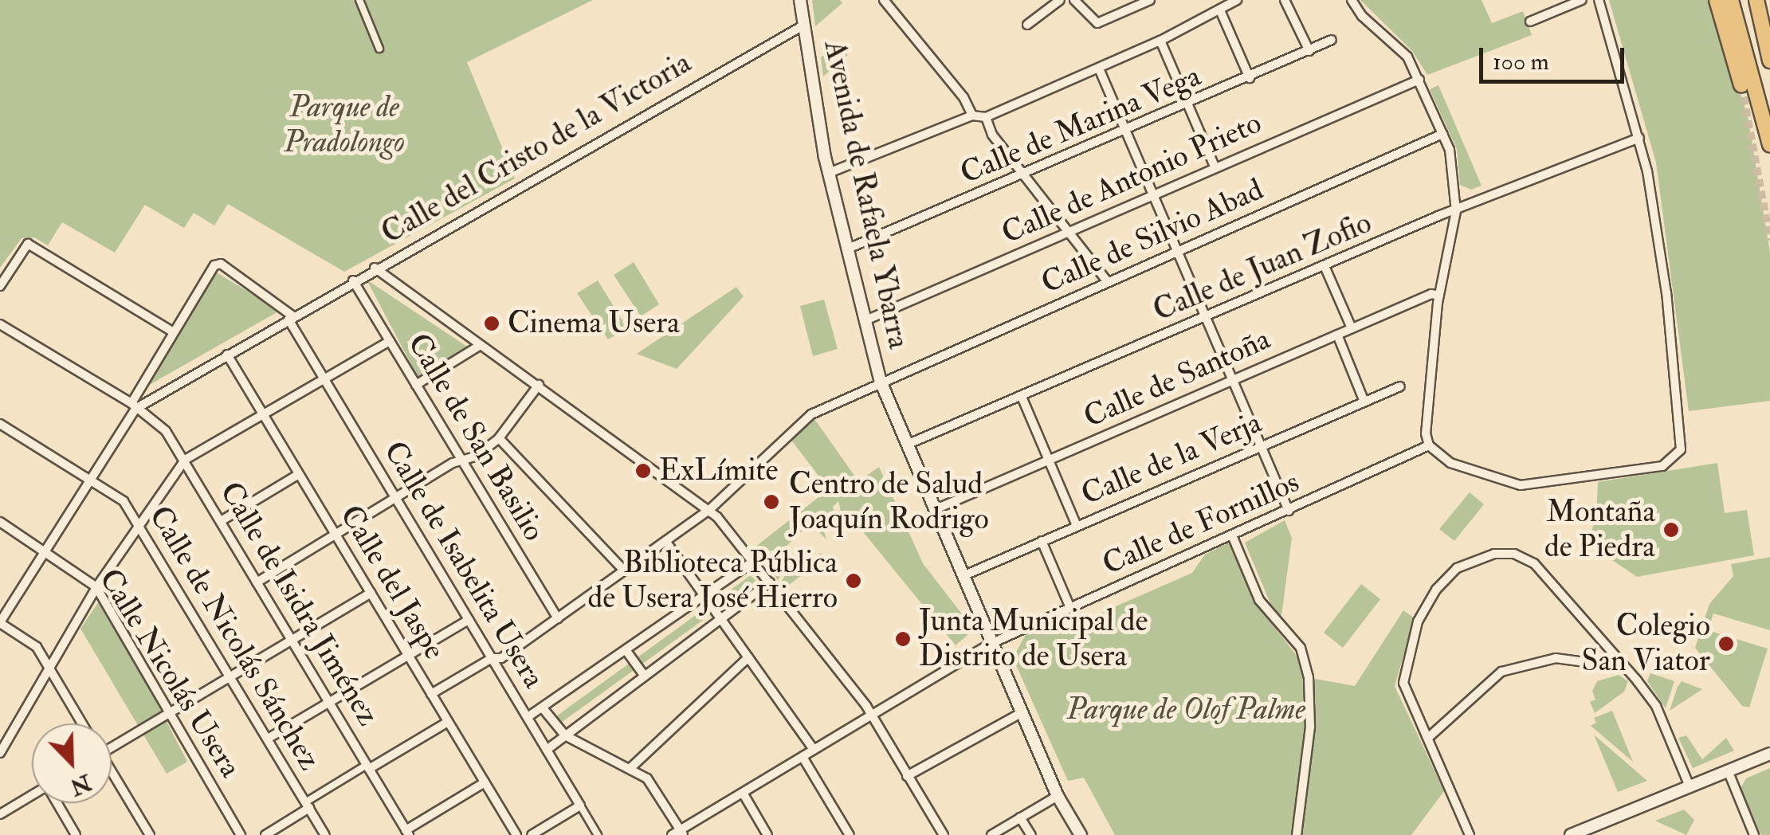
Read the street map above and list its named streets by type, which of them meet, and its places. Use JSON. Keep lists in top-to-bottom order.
{
  "streets": {
    "main road": ["Avenida de Rafaela Ybarra"],
    "street": [
      "Calle de Marina Vega",
      "Calle del Cristo de la Victoria",
      "Calle de Antonio Prieto",
      "Calle de Silvio Abad",
      "Calle de Juan Zofio",
      "Calle de Santoña",
      "Calle de San Basilio",
      "Calle de la Verja",
      "Calle de Fornillos",
      "Calle de Isabelita Usera",
      "Calle del Jaspe",
      "Calle de Isidra Jiménez",
      "Calle de Nicolás Sánchez",
      "Calle Nicolás Usera"
    ]
  },
  "crossings": [
    ["Calle de Marina Vega", "Avenida de Rafaela Ybarra"],
    ["Calle del Cristo de la Victoria", "Avenida de Rafaela Ybarra"],
    ["Calle del Cristo de la Victoria", "Calle de San Basilio"],
    ["Calle del Cristo de la Victoria", "Calle de Isabelita Usera"],
    ["Calle del Cristo de la Victoria", "Calle del Jaspe"],
    ["Calle del Cristo de la Victoria", "Calle de Isidra Jiménez"],
    ["Calle del Cristo de la Victoria", "Calle de Nicolás Sánchez"],
    ["Calle del Cristo de la Victoria", "Calle Nicolás Usera"],
    ["Calle de Antonio Prieto", "Avenida de Rafaela Ybarra"],
    ["Avenida de Rafaela Ybarra", "Calle de Silvio Abad"],
    ["Avenida de Rafaela Ybarra", "Calle de Juan Zofio"],
    ["Avenida de Rafaela Ybarra", "Calle de Santoña"],
    ["Avenida de Rafaela Ybarra", "Calle de la Verja"],
    ["Avenida de Rafaela Ybarra", "Calle de Fornillos"],
    ["Calle de Silvio Abad", "Calle de San Basilio"],
    ["Calle de Silvio Abad", "Calle de Isabelita Usera"],
    ["Calle de Silvio Abad", "Calle del Jaspe"]
  ],
  "parks": ["Parque de Pradolongo", "Parque de Olof Palme"],
  "places": [
    "Cinema Usera",
    "ExLímite",
    "Centro de Salud Joaquín Rodrigo",
    "Montaña de Piedra",
    "Biblioteca Pública de Usera José Hierro",
    "Junta Municipal de Distrito de Usera",
    "Colegio San Viator"
  ],
  "scale_bar": "100 m",
  "north": "bottom right"
}
